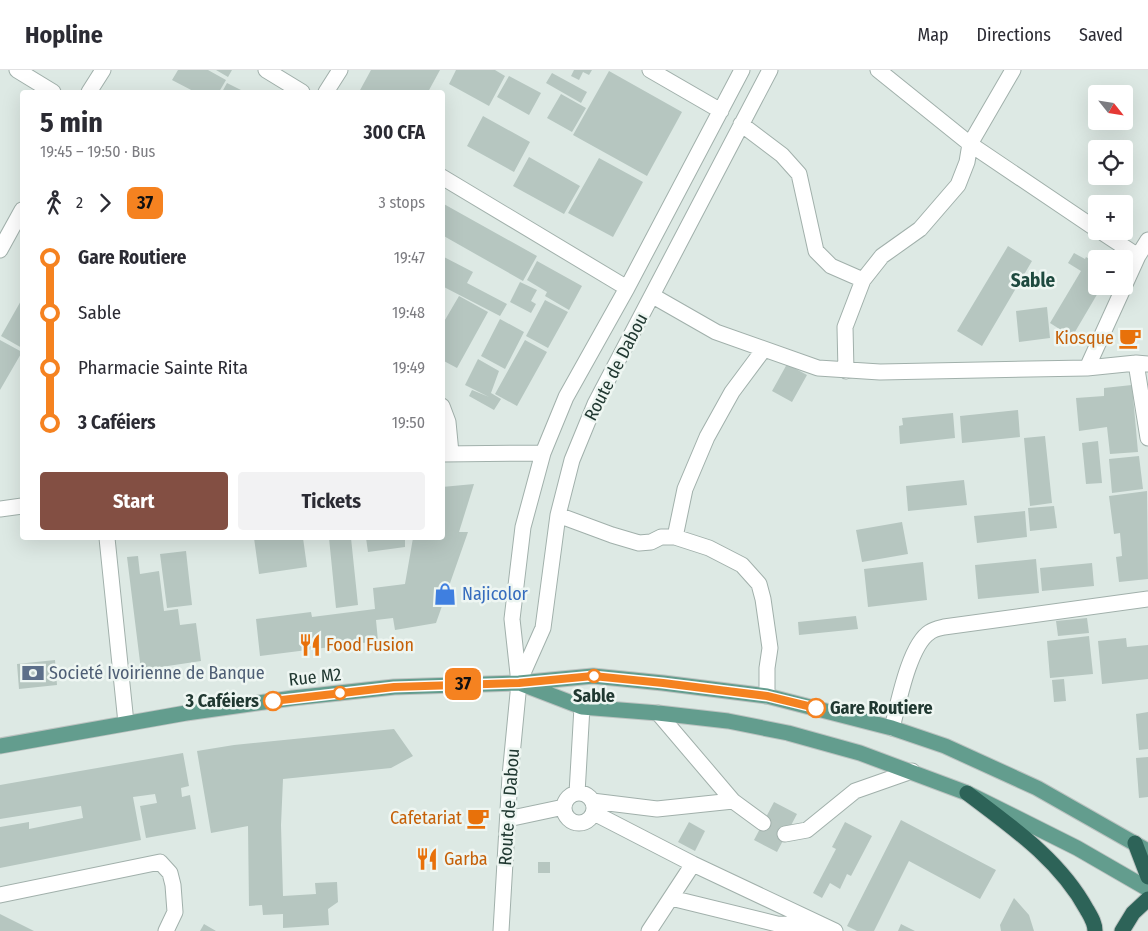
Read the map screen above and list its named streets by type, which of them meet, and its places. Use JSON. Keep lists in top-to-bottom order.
{
  "streets": {
    "main road": ["Rue M2"],
    "street": ["Route de Dabou"]
  },
  "crossings": [
    ["Route de Dabou", "Rue M2"]
  ],
  "districts": ["Sable"],
  "places": {
    "cafe": ["Kiosque", "Cafetariat"],
    "shop": ["Najicolor"],
    "restaurant": ["Food Fusion", "Garba"],
    "bank": ["Societé Ivoirienne de Banque"],
    "other": ["Sable", "3 Caféiers", "Gare Routiere"]
  },
  "lines": ["bus line 37"],
  "north": "bottom right",
  "page": {
    "header": "Hopline",
    "nav": ["Map", "Directions", "Saved"],
    "on_map": "37",
    "map_buttons": ["+", "−"],
    "heading": ["5 min", "19:45 – 19:50 · Bus", "300 CFA"],
    "legs": ["2", "37", "3 stops"],
    "list": [
      {
        "name": "Gare Routiere",
        "value": "19:47"
      },
      {
        "name": "Sable",
        "value": "19:48"
      },
      {
        "name": "Pharmacie Sainte Rita",
        "value": "19:49"
      },
      {
        "name": "3 Caféiers",
        "value": "19:50"
      }
    ],
    "buttons": ["Start", "Tickets"]
  }
}
